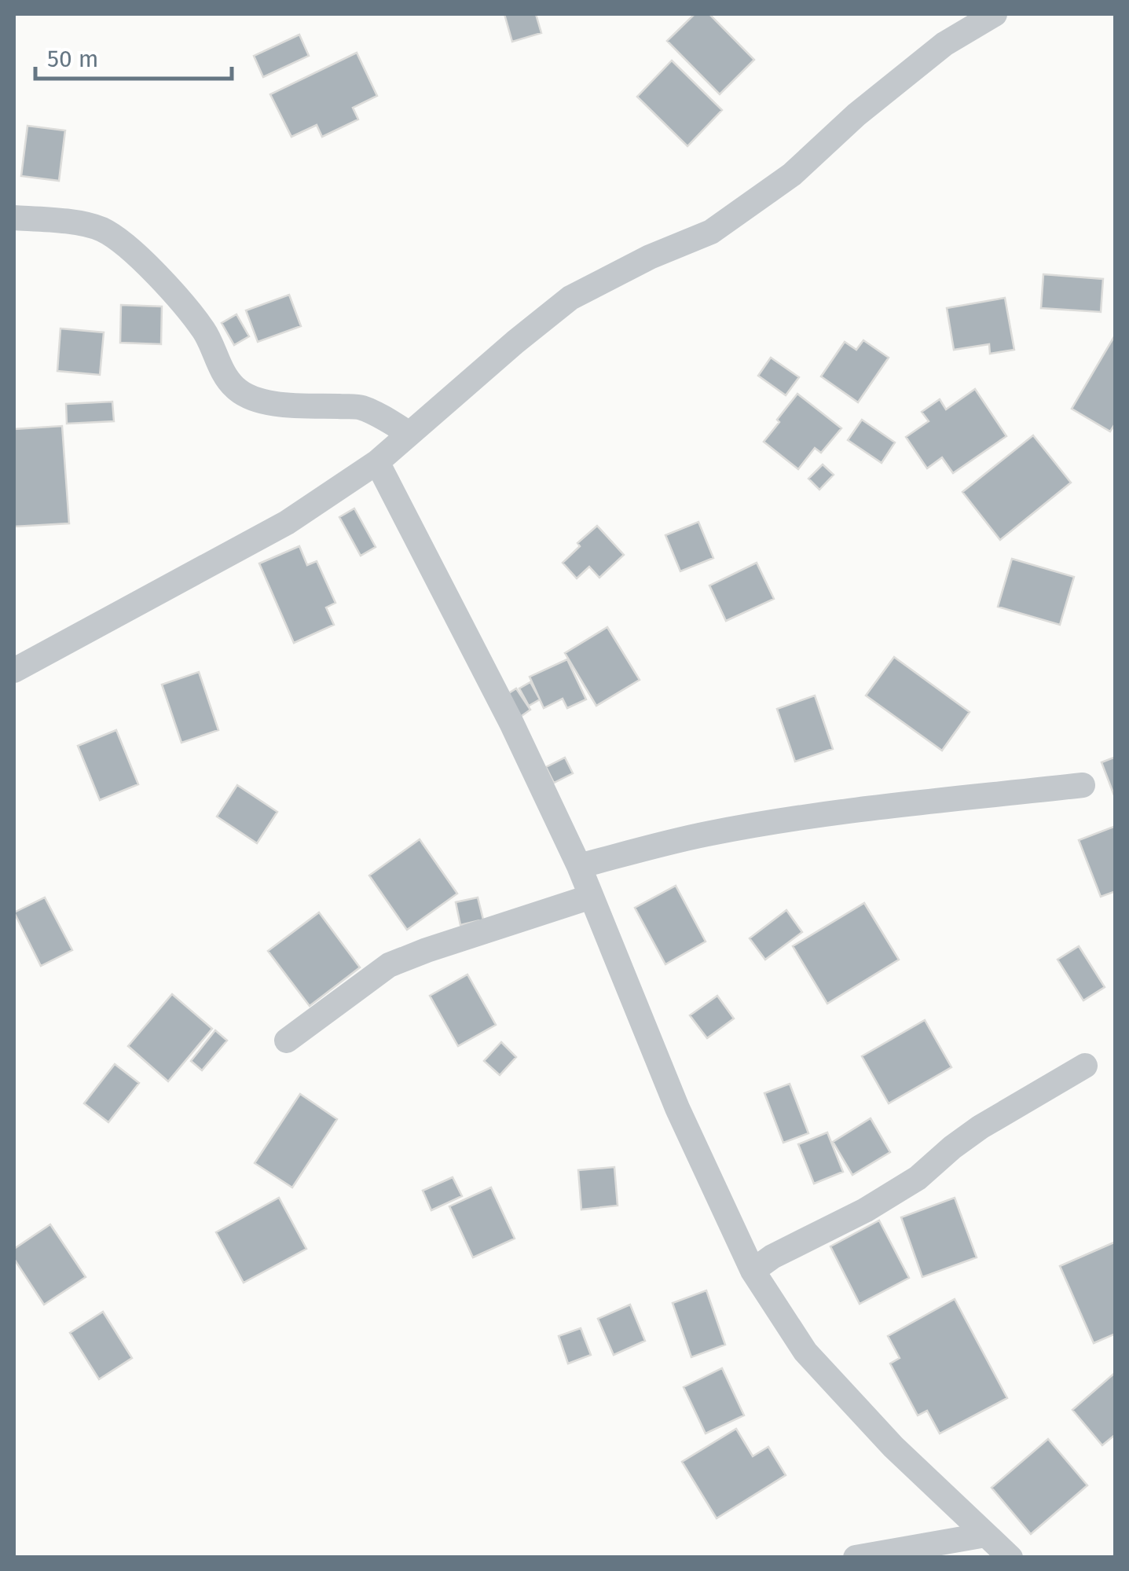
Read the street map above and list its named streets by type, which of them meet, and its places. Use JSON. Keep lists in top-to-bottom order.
{
  "scale_bar": "50 m"
}
